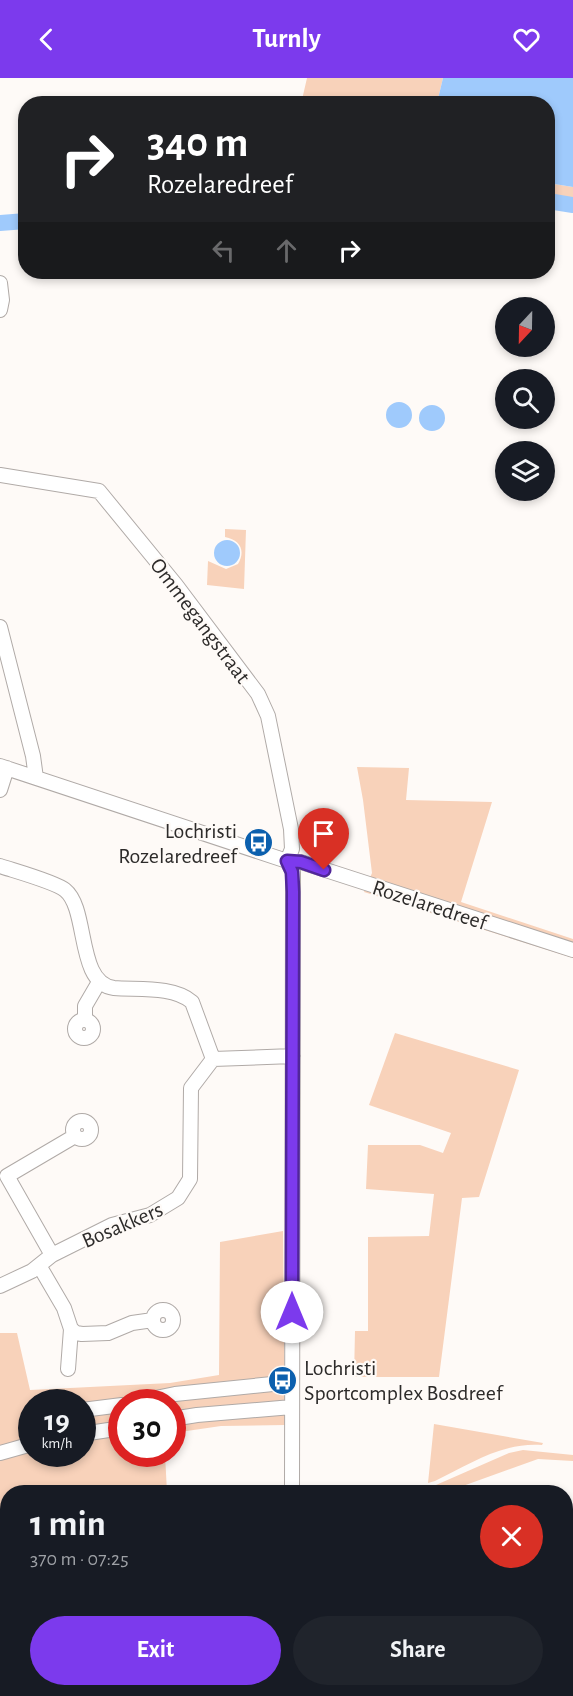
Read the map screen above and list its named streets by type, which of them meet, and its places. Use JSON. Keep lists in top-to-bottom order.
{
  "streets": {
    "street": ["Ommegangstraat", "Rozelaredreef", "Bosakkers"]
  },
  "crossings": [
    ["Ommegangstraat", "Rozelaredreef"]
  ],
  "places": {
    "bus stop": ["Lochristi Rozelaredreef", "Lochristi Sportcomplex Bosdreef"]
  },
  "north": "bottom",
  "page": {
    "header": "Turnly",
    "turn": ["340 m", "Rozelaredreef"],
    "speed": "19 km/h",
    "limit": "30",
    "heading": ["1 min", "370 m · 07:25"],
    "buttons": ["Exit", "Share"]
  }
}
